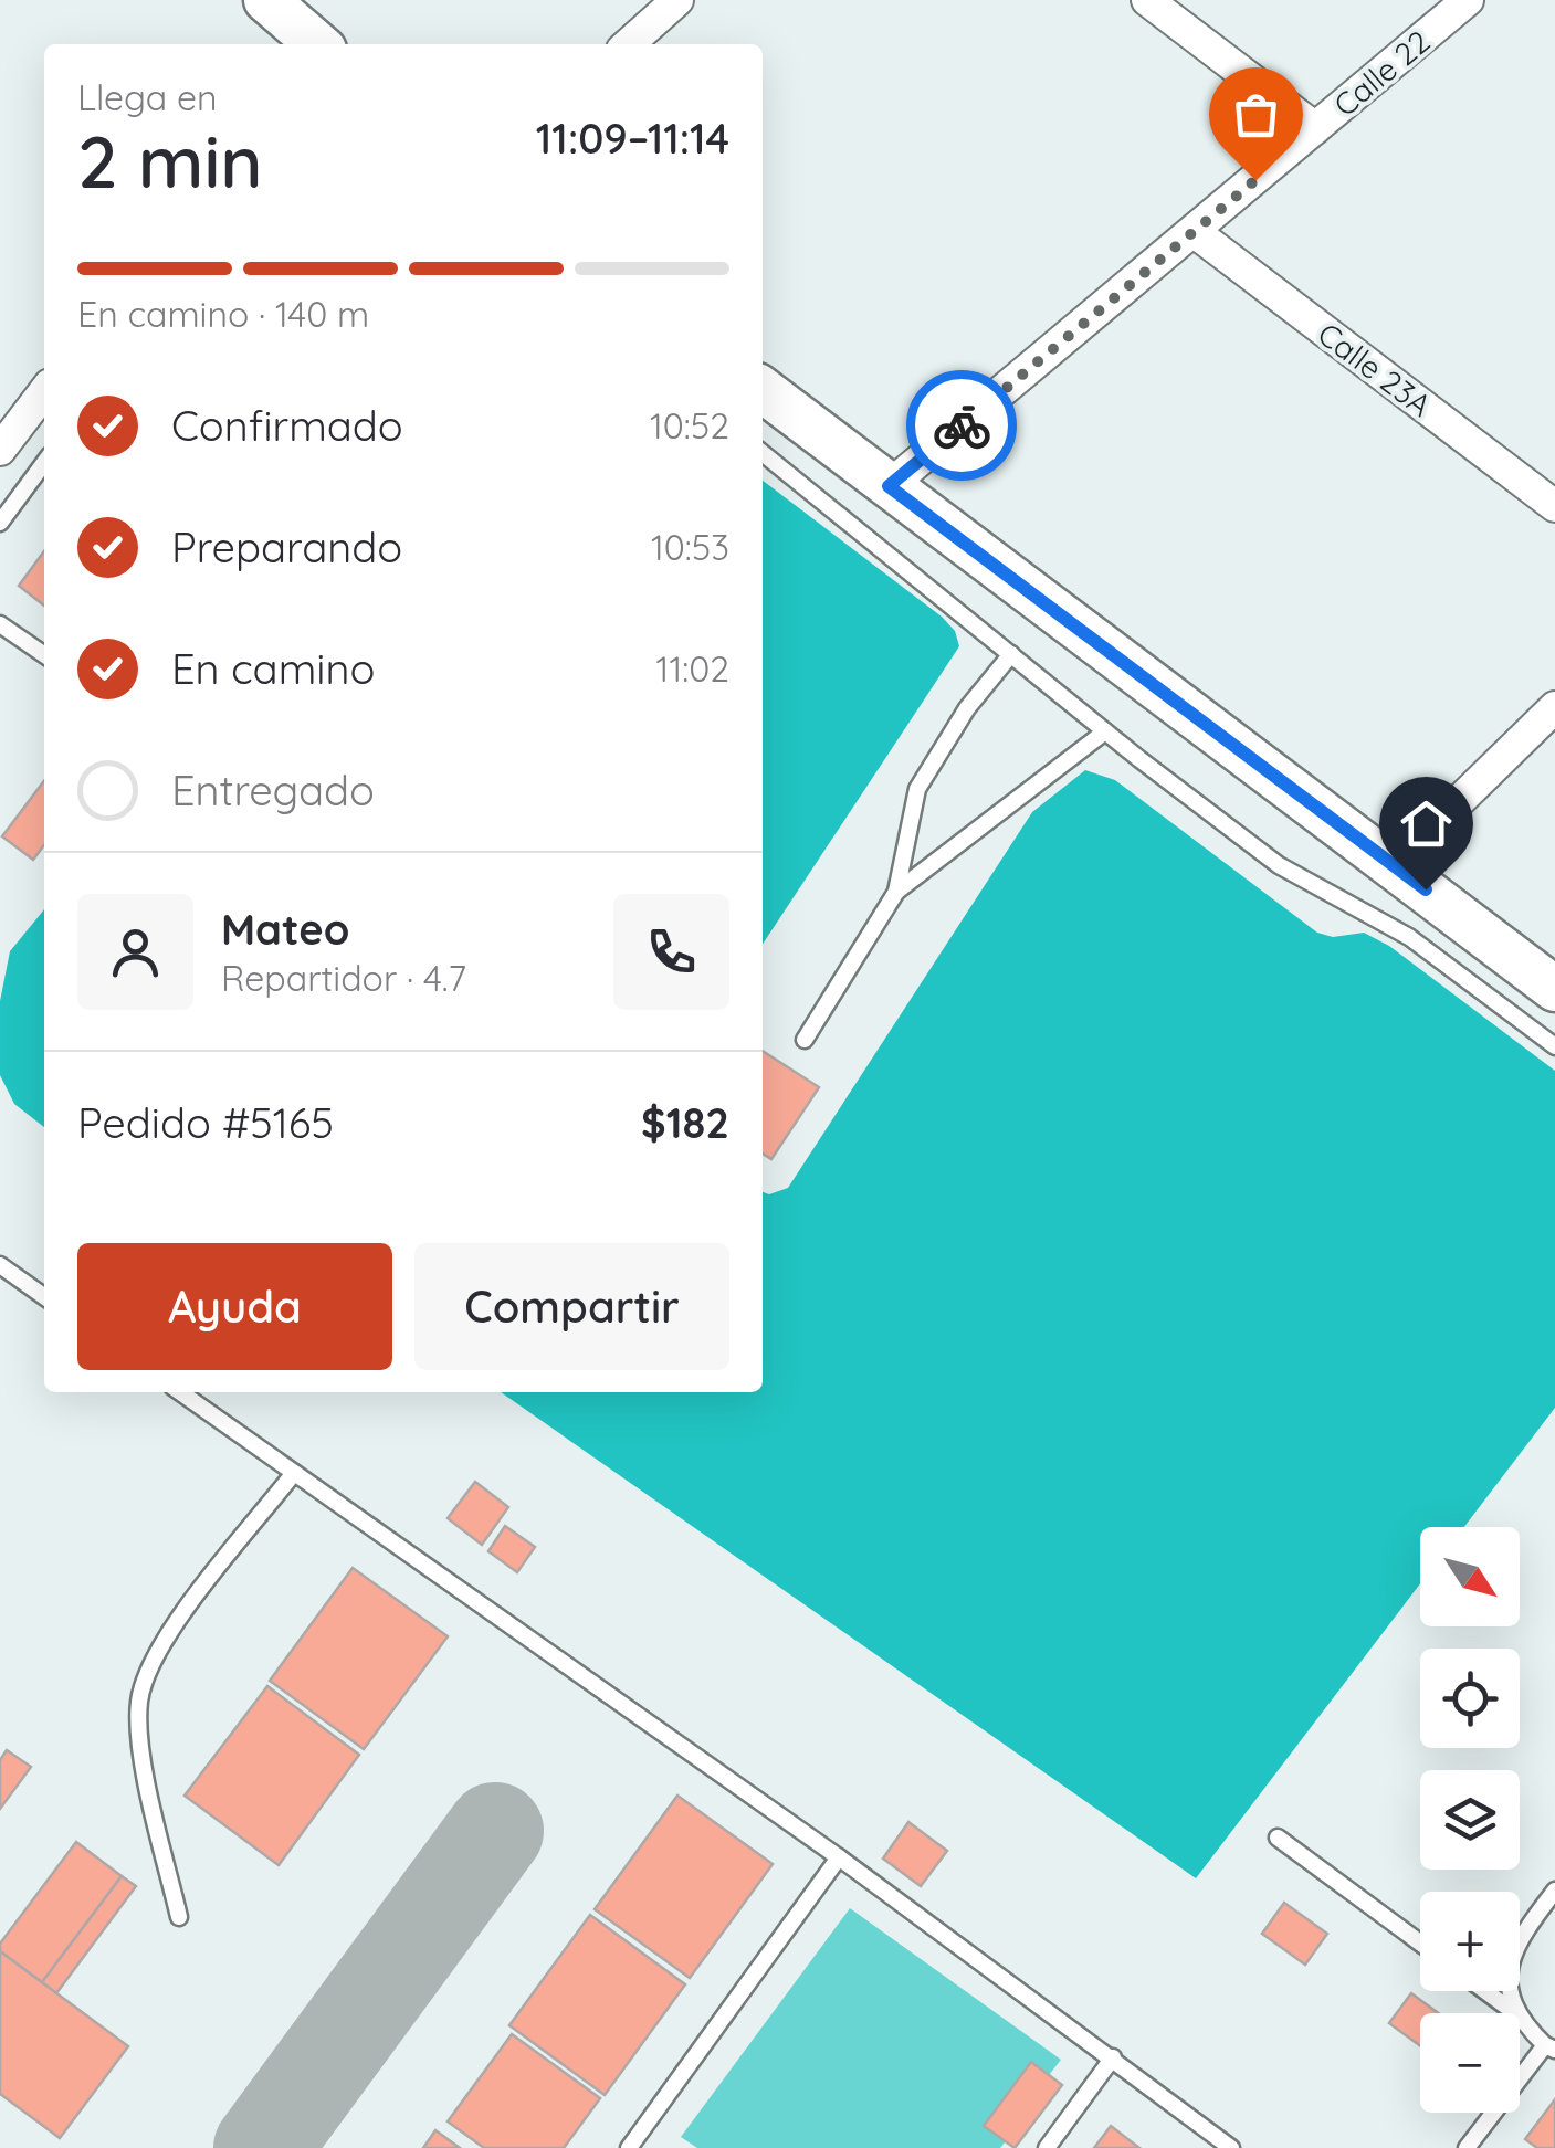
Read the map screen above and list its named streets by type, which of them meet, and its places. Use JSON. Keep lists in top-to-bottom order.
{
  "streets": {
    "street": ["Calle 22", "Calle 23A"]
  },
  "crossings": [
    ["Calle 22", "Calle 23A"]
  ],
  "north": "bottom right",
  "page": {
    "heading": ["2 min", "Llega en", "11:09–11:14"],
    "panel": [
      "Mateo",
      "Repartidor · 4.7",
      "Pedido #5165",
      "$182"
    ],
    "bar": "En camino · 140 m",
    "list": [
      ["Confirmado", "10:52"],
      ["Preparando", "10:53"],
      ["En camino", "11:02"],
      "Entregado"
    ],
    "buttons": ["Ayuda", "Compartir"],
    "map_buttons": ["+", "−"]
  }
}
